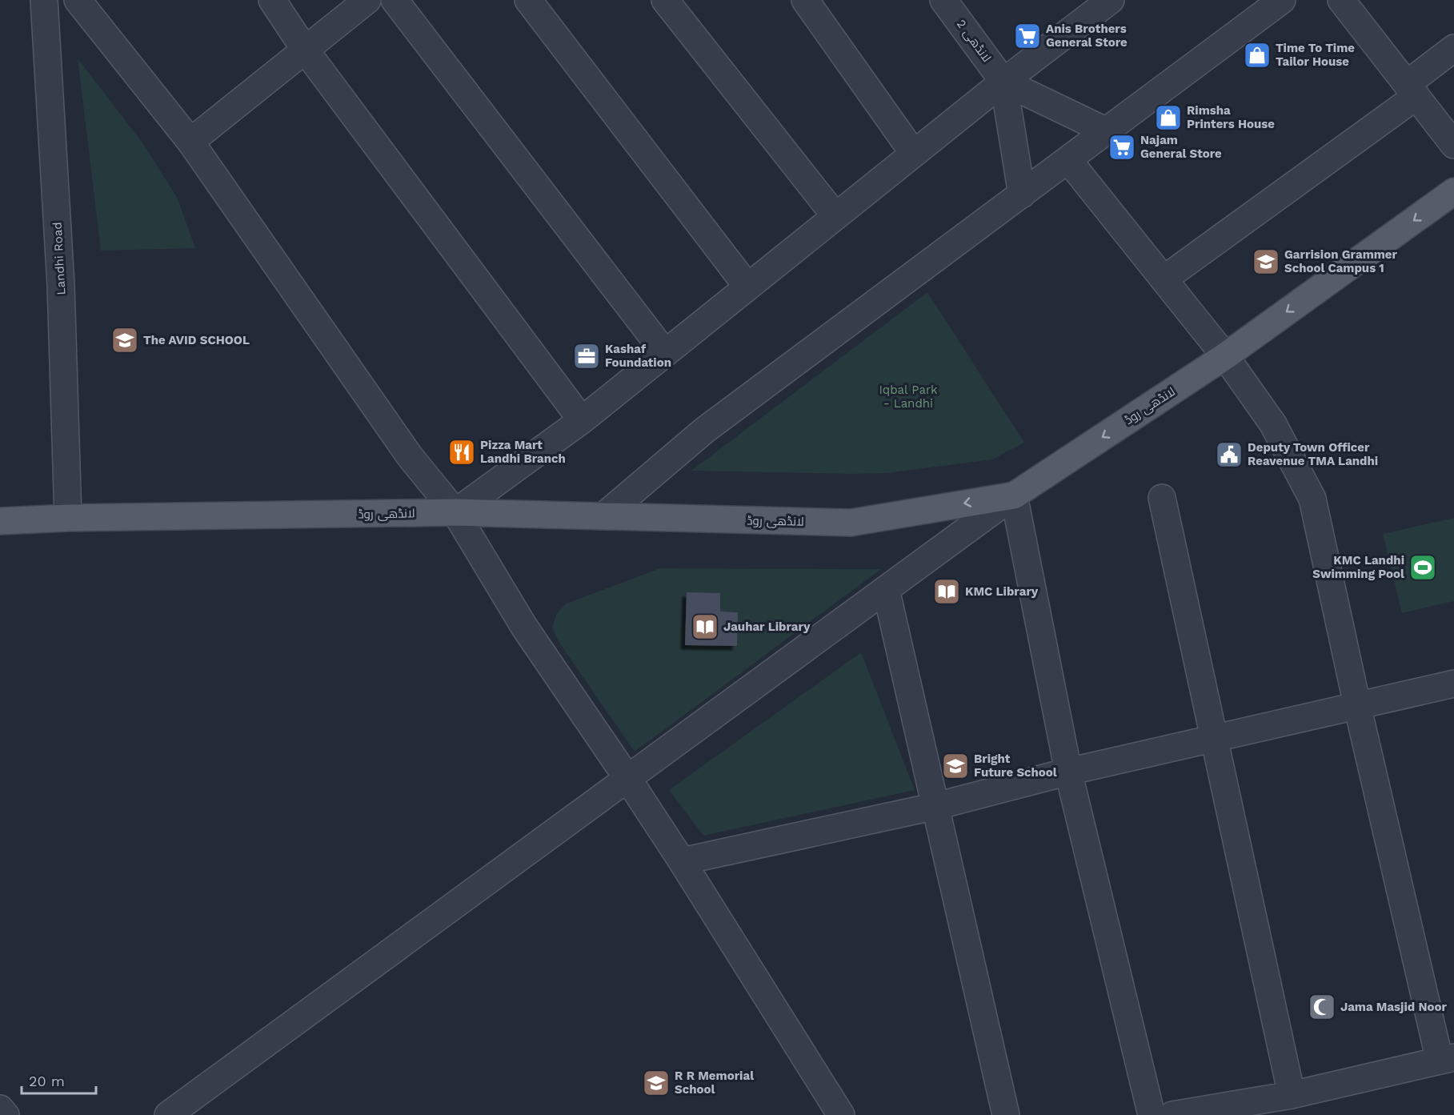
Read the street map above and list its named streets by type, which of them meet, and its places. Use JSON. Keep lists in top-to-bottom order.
{
  "streets": {
    "main road": ["لانڈھی روڈ"],
    "street": ["لانڈھی 2", "Landhi Road"]
  },
  "crossings": [
    ["Landhi Road", "لانڈھی روڈ"]
  ],
  "one_way": ["لانڈھی روڈ"],
  "parks": ["Iqbal Park - Landhi"],
  "places": {
    "supermarket": ["Anis Brothers General Store", "Najam General Store"],
    "shop": ["Time To Time Tailor House", "Rimsha Printers House"],
    "school or university": [
      "Garrision Grammer School Campus 1",
      "The AVID SCHOOL",
      "Bright Future School",
      "R R Memorial School"
    ],
    "office": ["Kashaf Foundation"],
    "restaurant": ["Pizza Mart Landhi Branch"],
    "public building": ["Deputy Town Officer Reavenue TMA Landhi"],
    "sports": ["KMC Landhi Swimming Pool"],
    "library": ["KMC Library", "Jauhar Library"],
    "mosque": ["Jama Masjid Noor"]
  },
  "scale_bar": "20 m"
}
